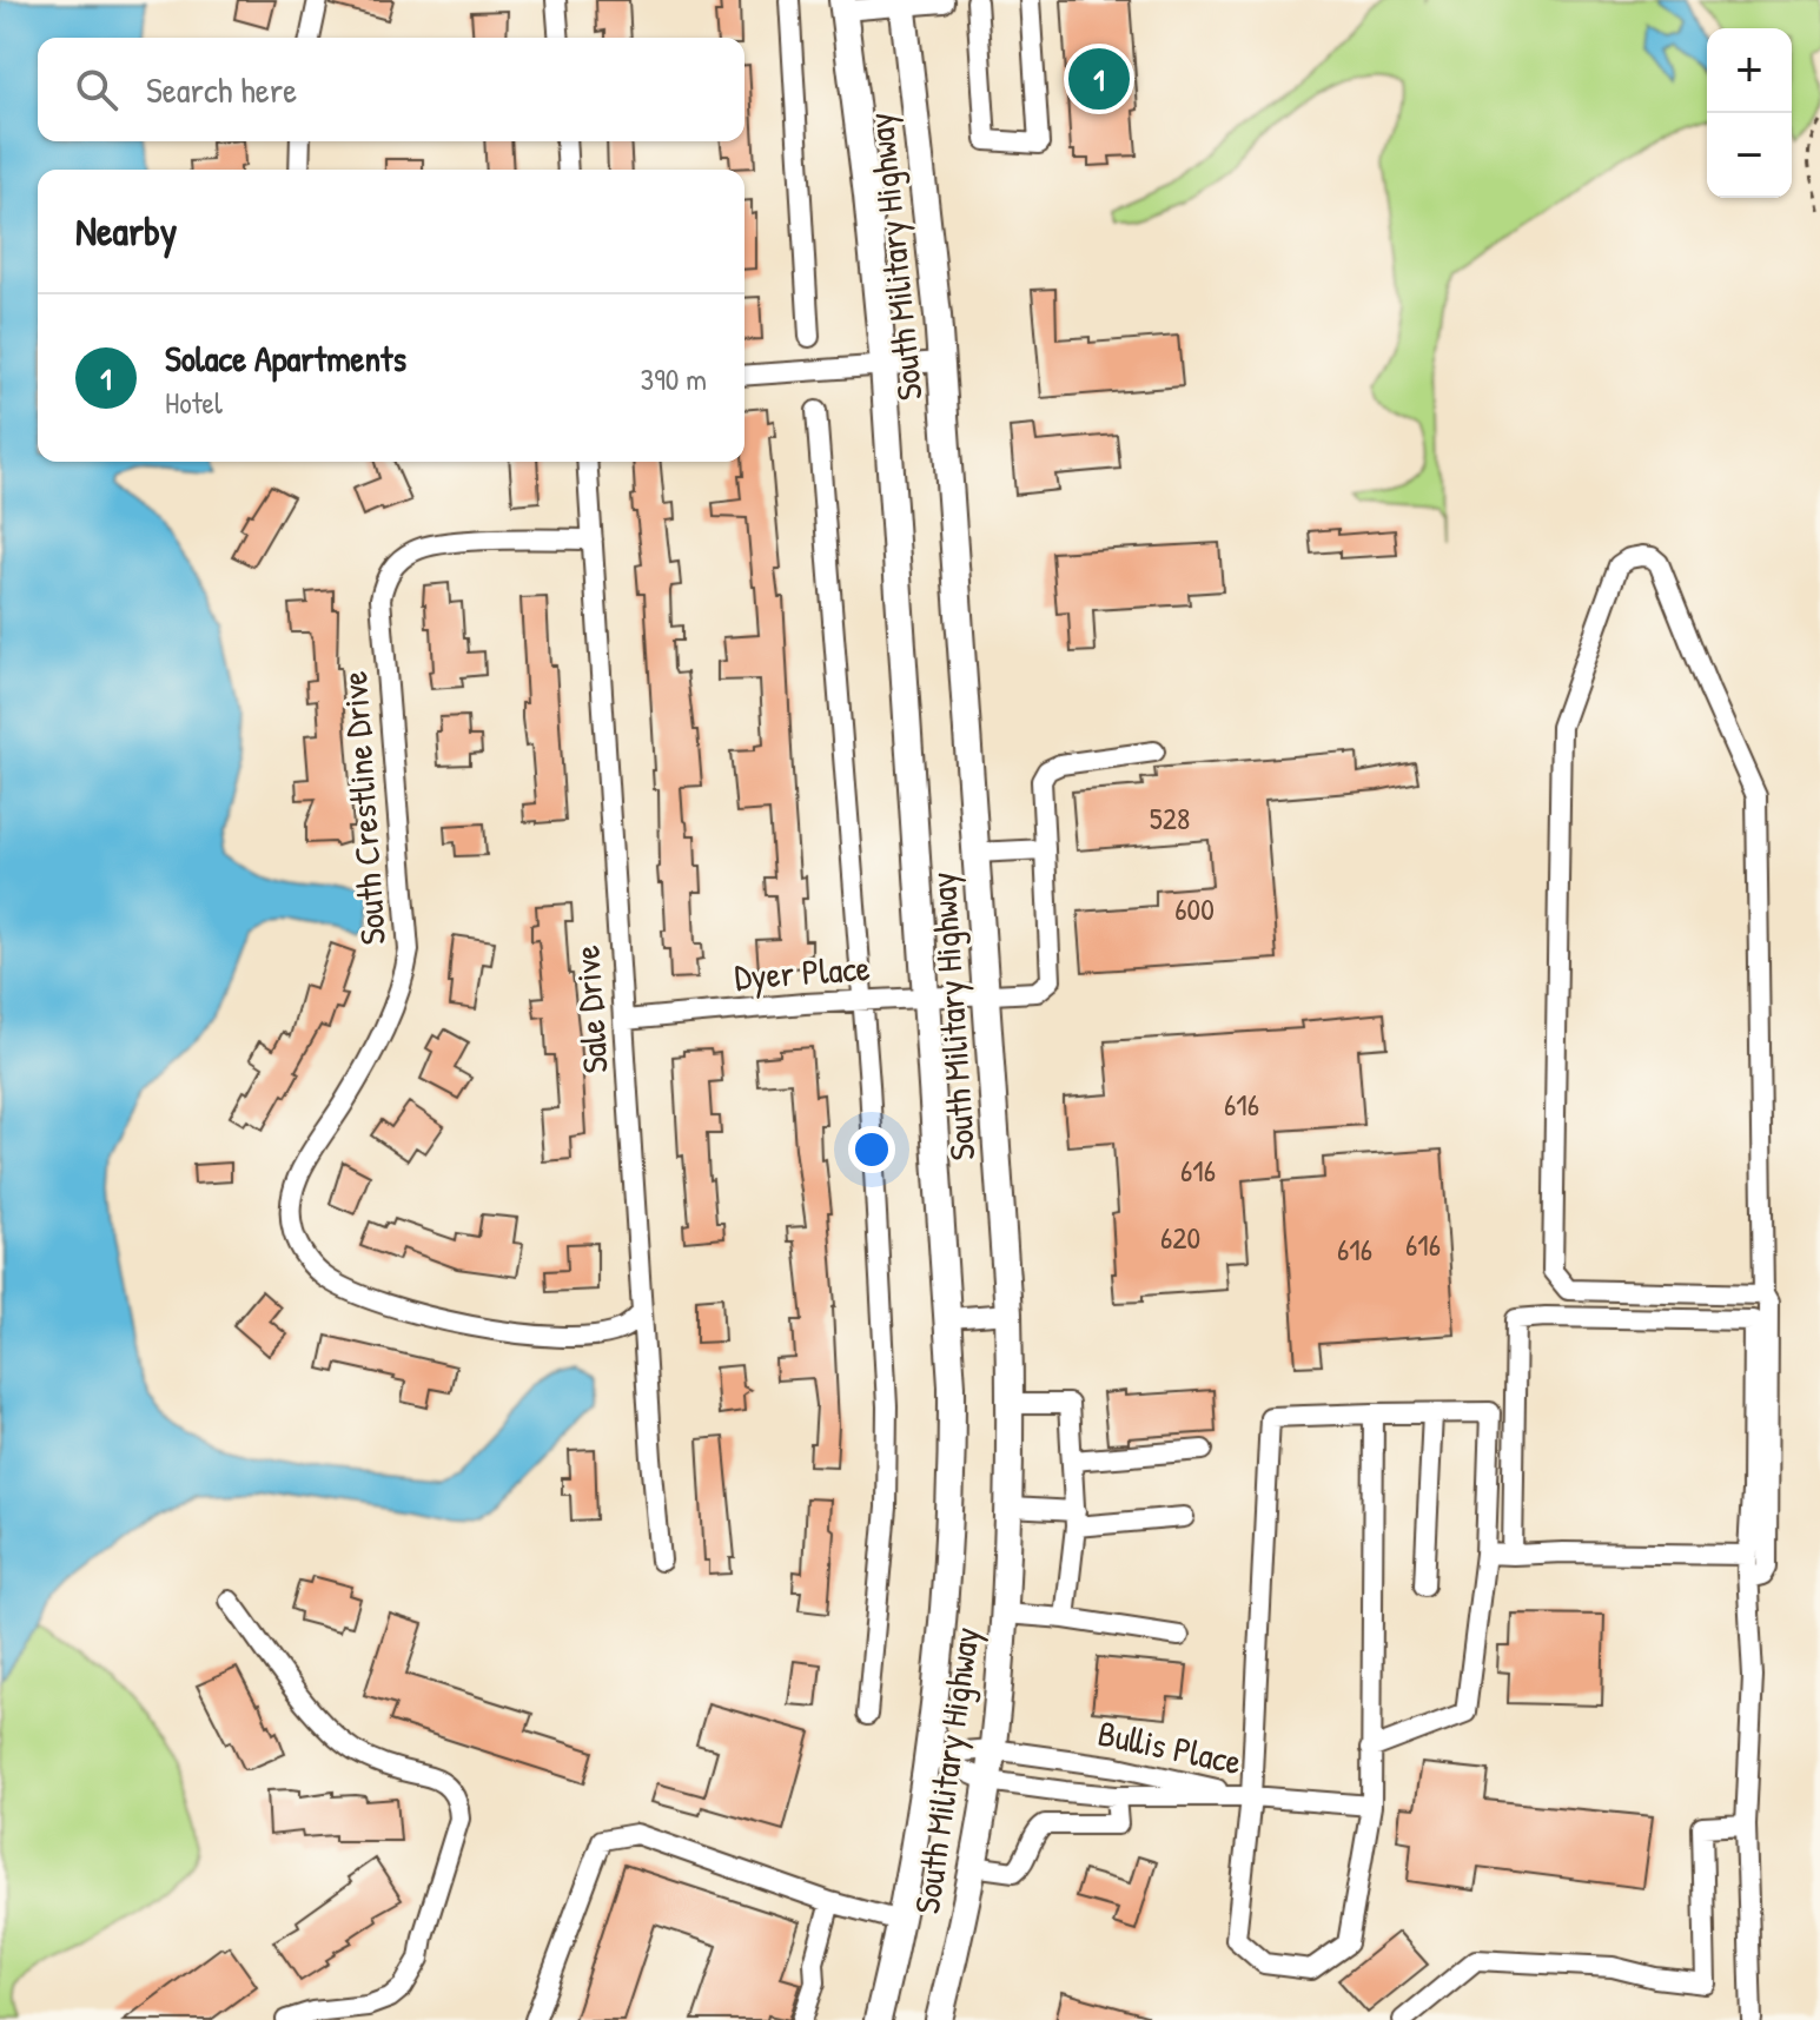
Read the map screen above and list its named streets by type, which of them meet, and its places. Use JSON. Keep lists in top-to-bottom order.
{
  "streets": {
    "main road": ["South Military Highway"],
    "street": [
      "South Crestline Drive",
      "Dyer Place",
      "Sale Drive",
      "Bullis Place"
    ]
  },
  "crossings": [
    ["South Military Highway", "Dyer Place"],
    ["South Military Highway", "Bullis Place"],
    ["South Crestline Drive", "Sale Drive"],
    ["Dyer Place", "Sale Drive"]
  ],
  "house_numbers": [
    "528",
    "600",
    "616",
    "616",
    "620",
    "616",
    "616"
  ],
  "page": {
    "map_buttons": ["+", "−"],
    "search": "Search here",
    "pins": "1",
    "heading": "Nearby",
    "list": [
      {
        "mark": "1",
        "name": "Solace Apartments",
        "note": "Hotel",
        "value": "390 m"
      }
    ]
  }
}
